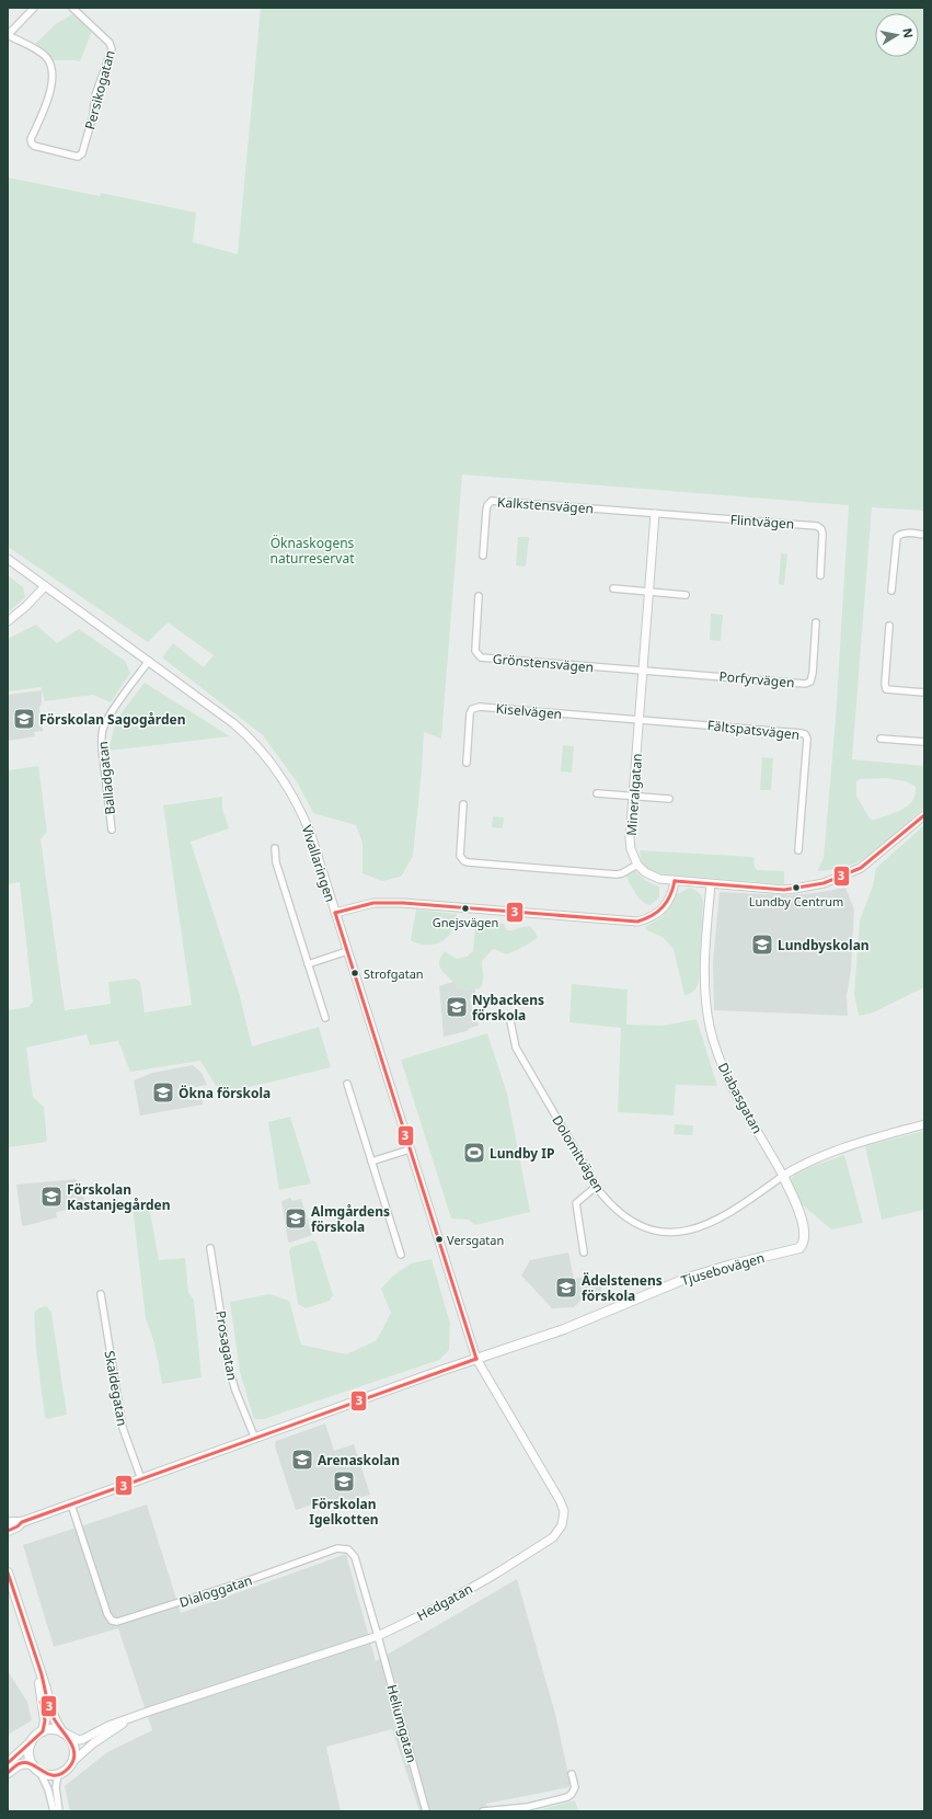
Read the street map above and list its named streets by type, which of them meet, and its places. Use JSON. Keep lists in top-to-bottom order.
{
  "streets": {
    "main road": ["Tjusebovägen"],
    "street": [
      "Persikogatan",
      "Kalkstensvägen",
      "Flintvägen",
      "Grönstensvägen",
      "Porfyrvägen",
      "Kiselvägen",
      "Fältspatsvägen",
      "Balladgatan",
      "Mineralgatan",
      "Vivallaringen",
      "Diabasgatan",
      "Dolomitvägen",
      "Prosagatan",
      "Skaldegatan",
      "Dialoggatan",
      "Hedgatan",
      "Heliumgatan"
    ]
  },
  "crossings": [
    ["Kalkstensvägen", "Flintvägen"],
    ["Kalkstensvägen", "Mineralgatan"],
    ["Flintvägen", "Mineralgatan"],
    ["Grönstensvägen", "Porfyrvägen"],
    ["Grönstensvägen", "Mineralgatan"],
    ["Porfyrvägen", "Mineralgatan"],
    ["Kiselvägen", "Fältspatsvägen"],
    ["Kiselvägen", "Mineralgatan"],
    ["Fältspatsvägen", "Mineralgatan"],
    ["Balladgatan", "Vivallaringen"],
    ["Vivallaringen", "Tjusebovägen"],
    ["Vivallaringen", "Hedgatan"],
    ["Diabasgatan", "Dolomitvägen"],
    ["Diabasgatan", "Tjusebovägen"],
    ["Dolomitvägen", "Tjusebovägen"],
    ["Tjusebovägen", "Hedgatan"],
    ["Dialoggatan", "Hedgatan"],
    ["Dialoggatan", "Heliumgatan"],
    ["Hedgatan", "Heliumgatan"]
  ],
  "parks": ["Öknaskogens naturreservat"],
  "places": {
    "school or university": [
      "Förskolan Sagogården",
      "Lundbyskolan",
      "Nybackens förskola",
      "Ökna förskola",
      "Förskolan Kastanjegården",
      "Almgårdens förskola",
      "Ädelstenens förskola",
      "Arenaskolan",
      "Förskolan Igelkotten"
    ],
    "other": [
      "Lundby Centrum",
      "Gnejsvägen",
      "Strofgatan",
      "Versgatan"
    ],
    "sports": ["Lundby IP"]
  },
  "lines": ["transit line 3"],
  "north": "right"
}
